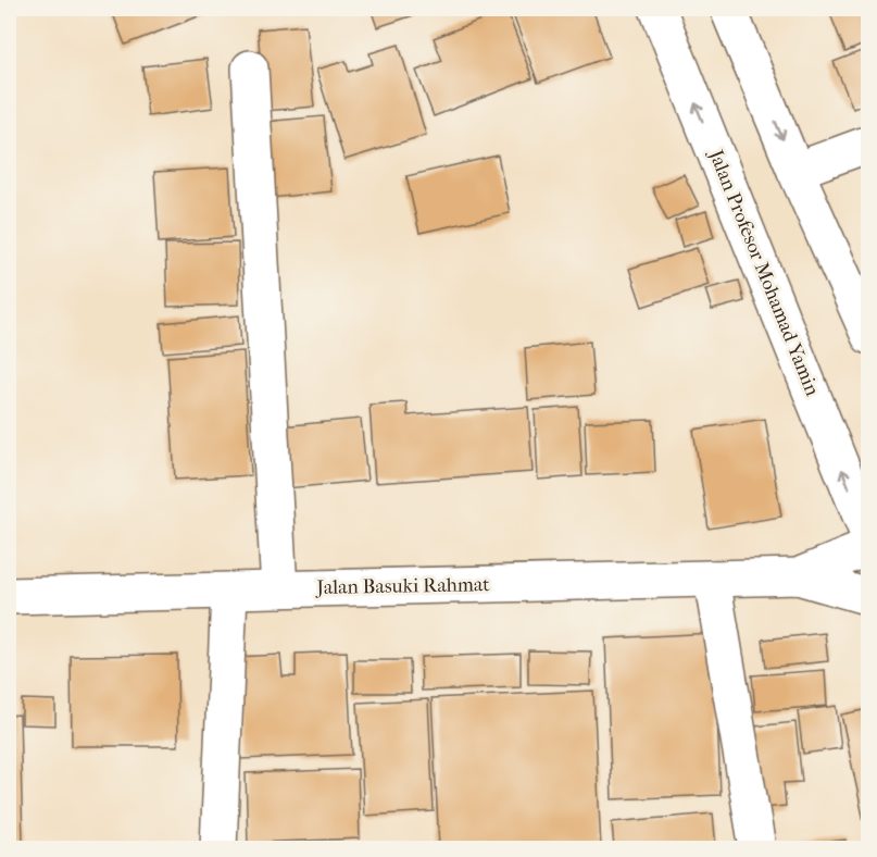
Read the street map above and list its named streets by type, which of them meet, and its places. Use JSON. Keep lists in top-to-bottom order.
{
  "streets": {
    "main road": ["Jalan Profesor Mohamad Yamin", "Jalan Basuki Rahmat"]
  }
}
